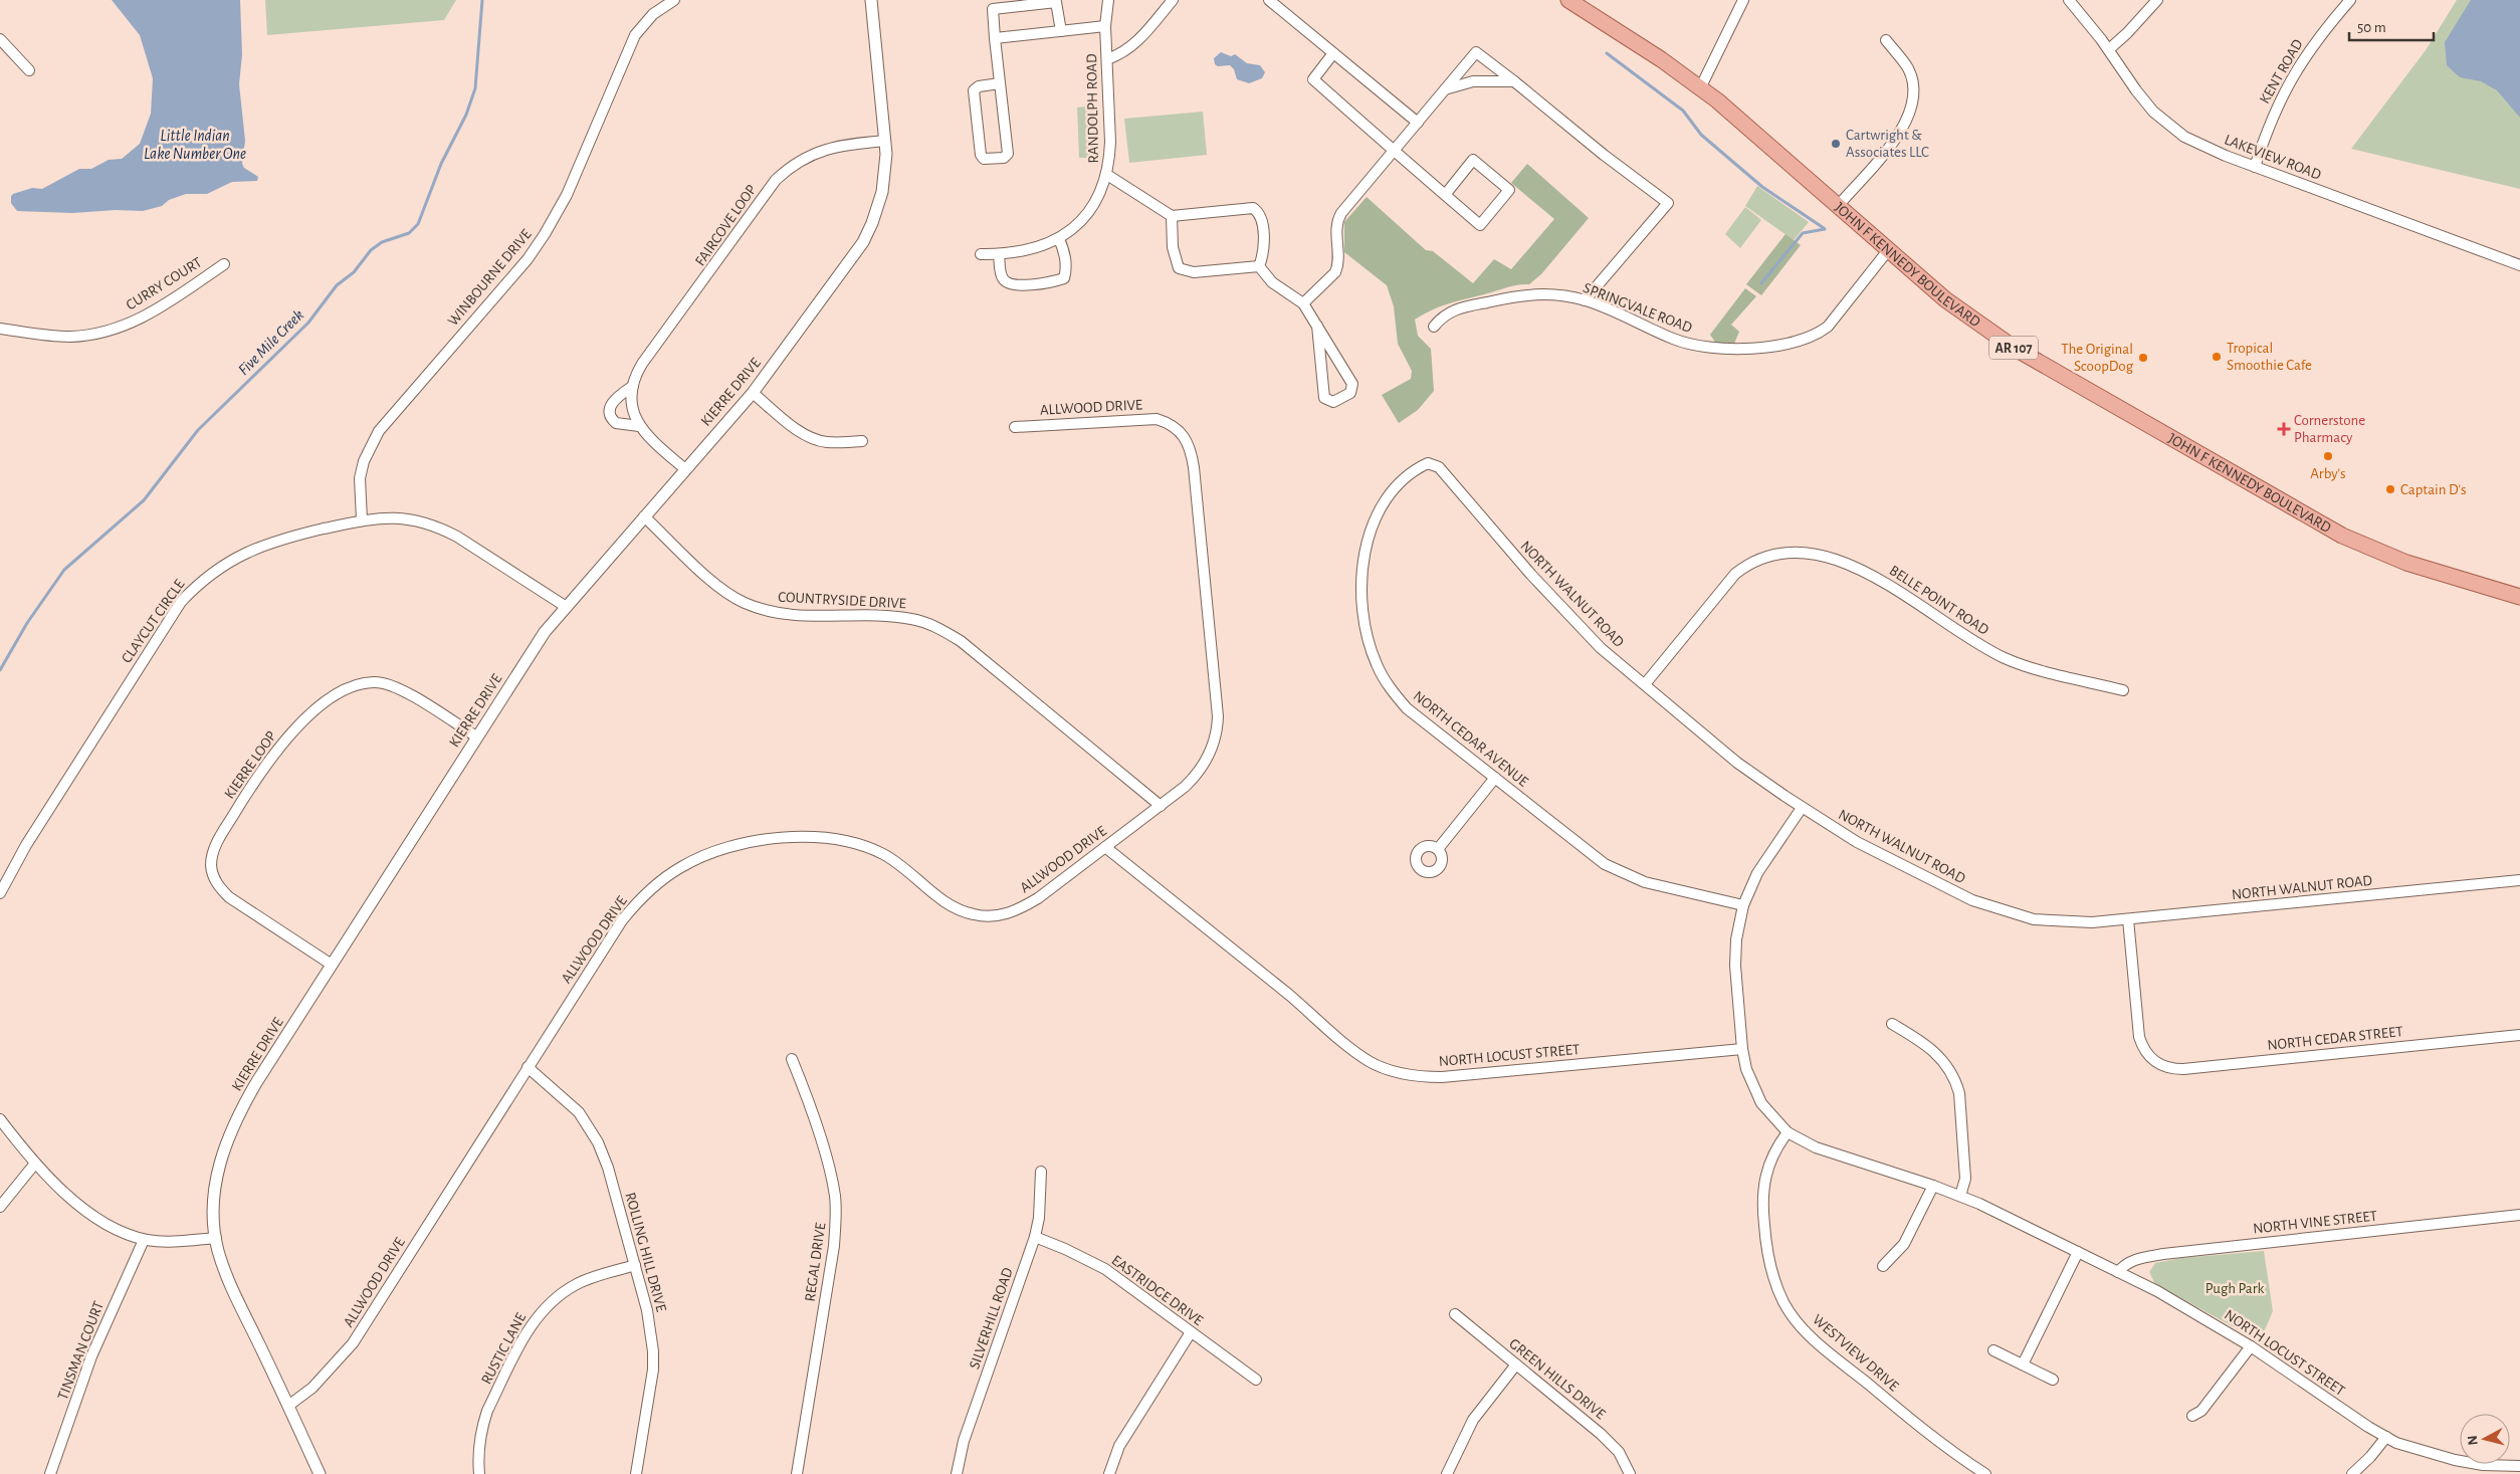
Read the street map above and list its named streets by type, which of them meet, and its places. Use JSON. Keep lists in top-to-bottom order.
{
  "streets": {
    "main road": ["JOHN F KENNEDY BOULEVARD", "AR 107"],
    "street": [
      "KENT ROAD",
      "RANDOLPH ROAD",
      "LAKEVIEW ROAD",
      "FAIRCOVE LOOP",
      "WINBOURNE DRIVE",
      "CURRY COURT",
      "SPRINGVALE ROAD",
      "KIERRE DRIVE",
      "ALLWOOD DRIVE",
      "NORTH WALNUT ROAD",
      "COUNTRYSIDE DRIVE",
      "BELLE POINT ROAD",
      "CLAYCUT CIRCLE",
      "NORTH CEDAR AVENUE",
      "KIERRE LOOP",
      "NORTH CEDAR STREET",
      "NORTH LOCUST STREET",
      "NORTH VINE STREET",
      "ROLLING HILL DRIVE",
      "REGAL DRIVE",
      "EASTRIDGE DRIVE",
      "SILVERHILL ROAD",
      "RUSTIC LANE",
      "TINSMAN COURT",
      "WESTVIEW DRIVE",
      "GREEN HILLS DRIVE"
    ]
  },
  "crossings": [
    ["KENT ROAD", "LAKEVIEW ROAD"],
    ["FAIRCOVE LOOP", "KIERRE DRIVE"],
    ["JOHN F KENNEDY BOULEVARD", "SPRINGVALE ROAD"],
    ["WINBOURNE DRIVE", "CLAYCUT CIRCLE"],
    ["KIERRE DRIVE", "ALLWOOD DRIVE"],
    ["KIERRE DRIVE", "COUNTRYSIDE DRIVE"],
    ["KIERRE DRIVE", "CLAYCUT CIRCLE"],
    ["KIERRE DRIVE", "KIERRE LOOP"],
    ["ALLWOOD DRIVE", "COUNTRYSIDE DRIVE"],
    ["ALLWOOD DRIVE", "NORTH LOCUST STREET"],
    ["ALLWOOD DRIVE", "ROLLING HILL DRIVE"],
    ["NORTH WALNUT ROAD", "BELLE POINT ROAD"],
    ["NORTH WALNUT ROAD", "NORTH CEDAR AVENUE"],
    ["NORTH WALNUT ROAD", "NORTH CEDAR STREET"],
    ["NORTH LOCUST STREET", "NORTH VINE STREET"],
    ["ROLLING HILL DRIVE", "RUSTIC LANE"],
    ["EASTRIDGE DRIVE", "SILVERHILL ROAD"]
  ],
  "water": ["Little Indian Lake Number One", "Five Mile Creek"],
  "parks": ["Pugh Park"],
  "places": {
    "other": [
      "Cartwright & Associates LLC",
      "Tropical Smoothie Cafe",
      "The Original ScoopDog",
      "Arby's",
      "Captain D's"
    ],
    "health": ["Cornerstone Pharmacy"]
  },
  "scale_bar": "50 m",
  "north": "left"
}
